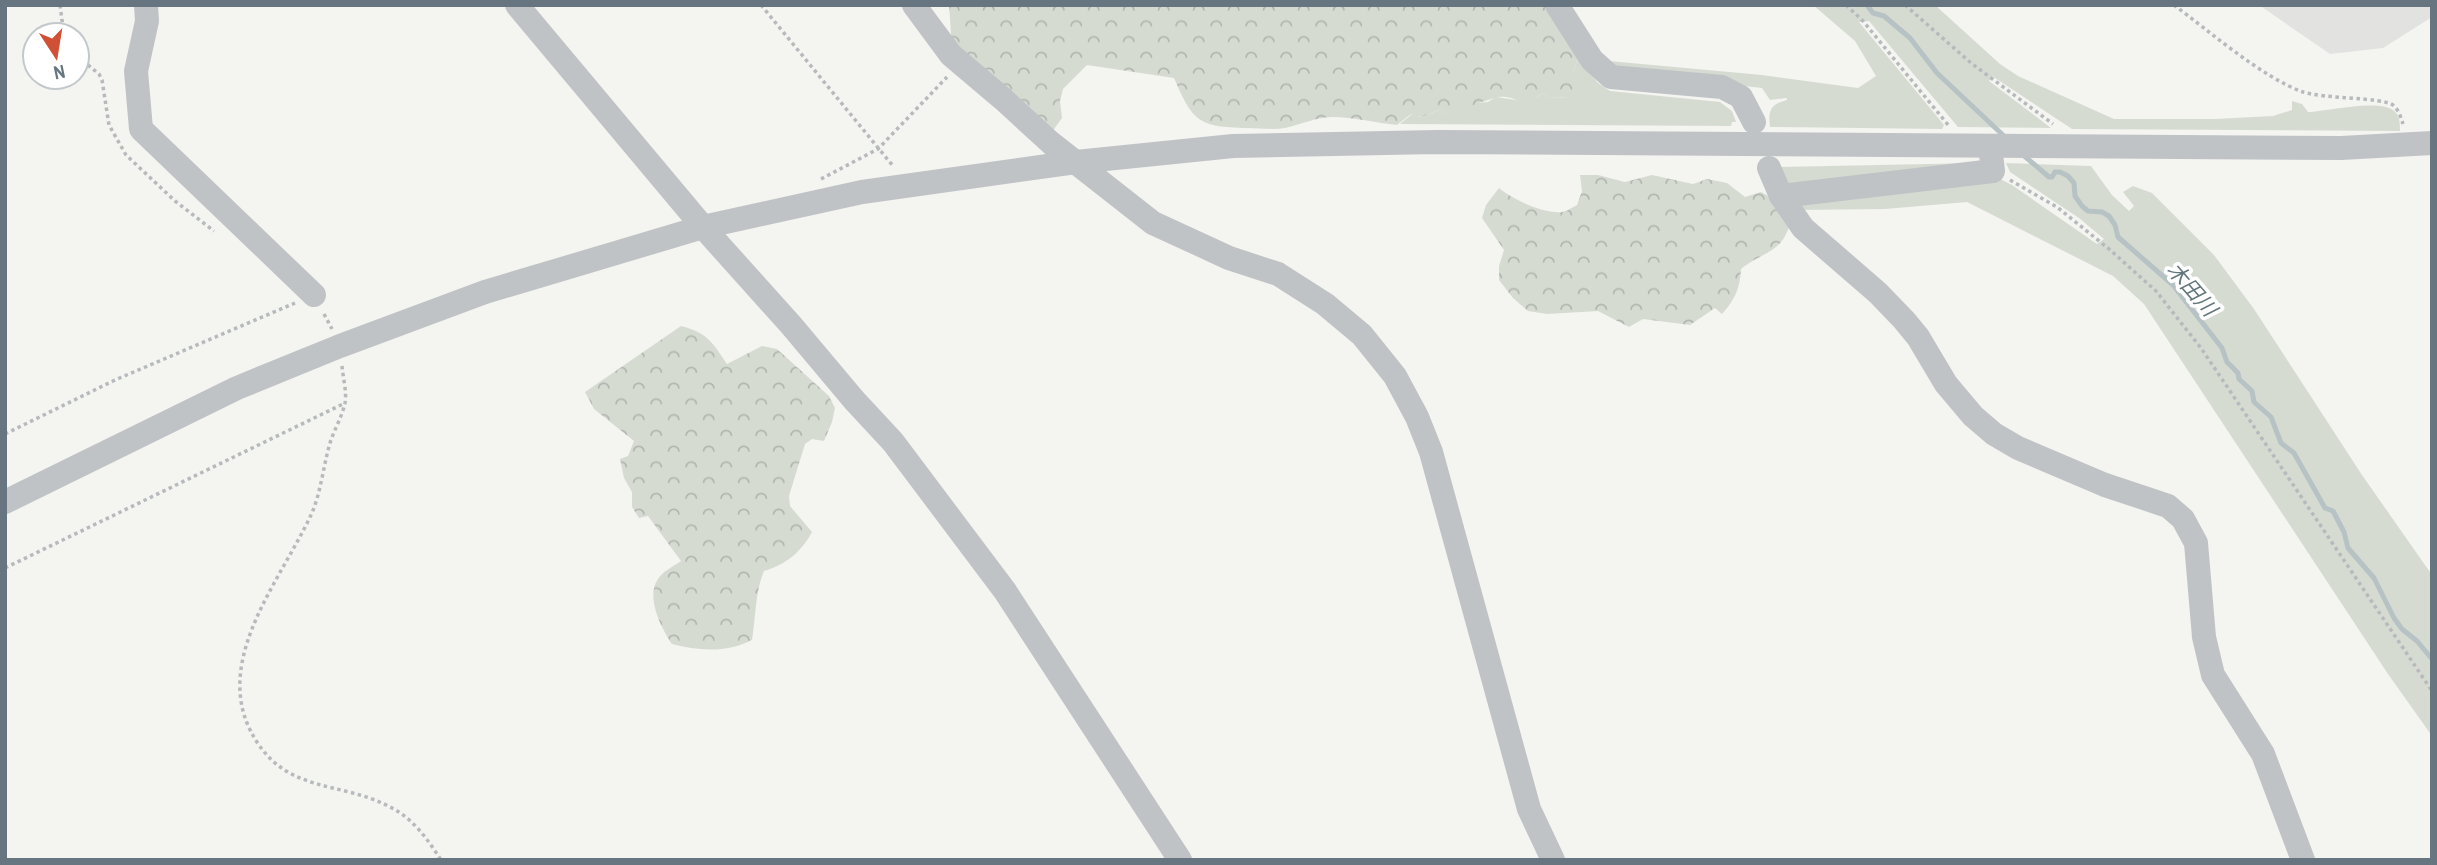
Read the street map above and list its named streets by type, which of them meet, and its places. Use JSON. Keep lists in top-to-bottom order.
{
  "water": ["木田川"],
  "north": "bottom"
}
